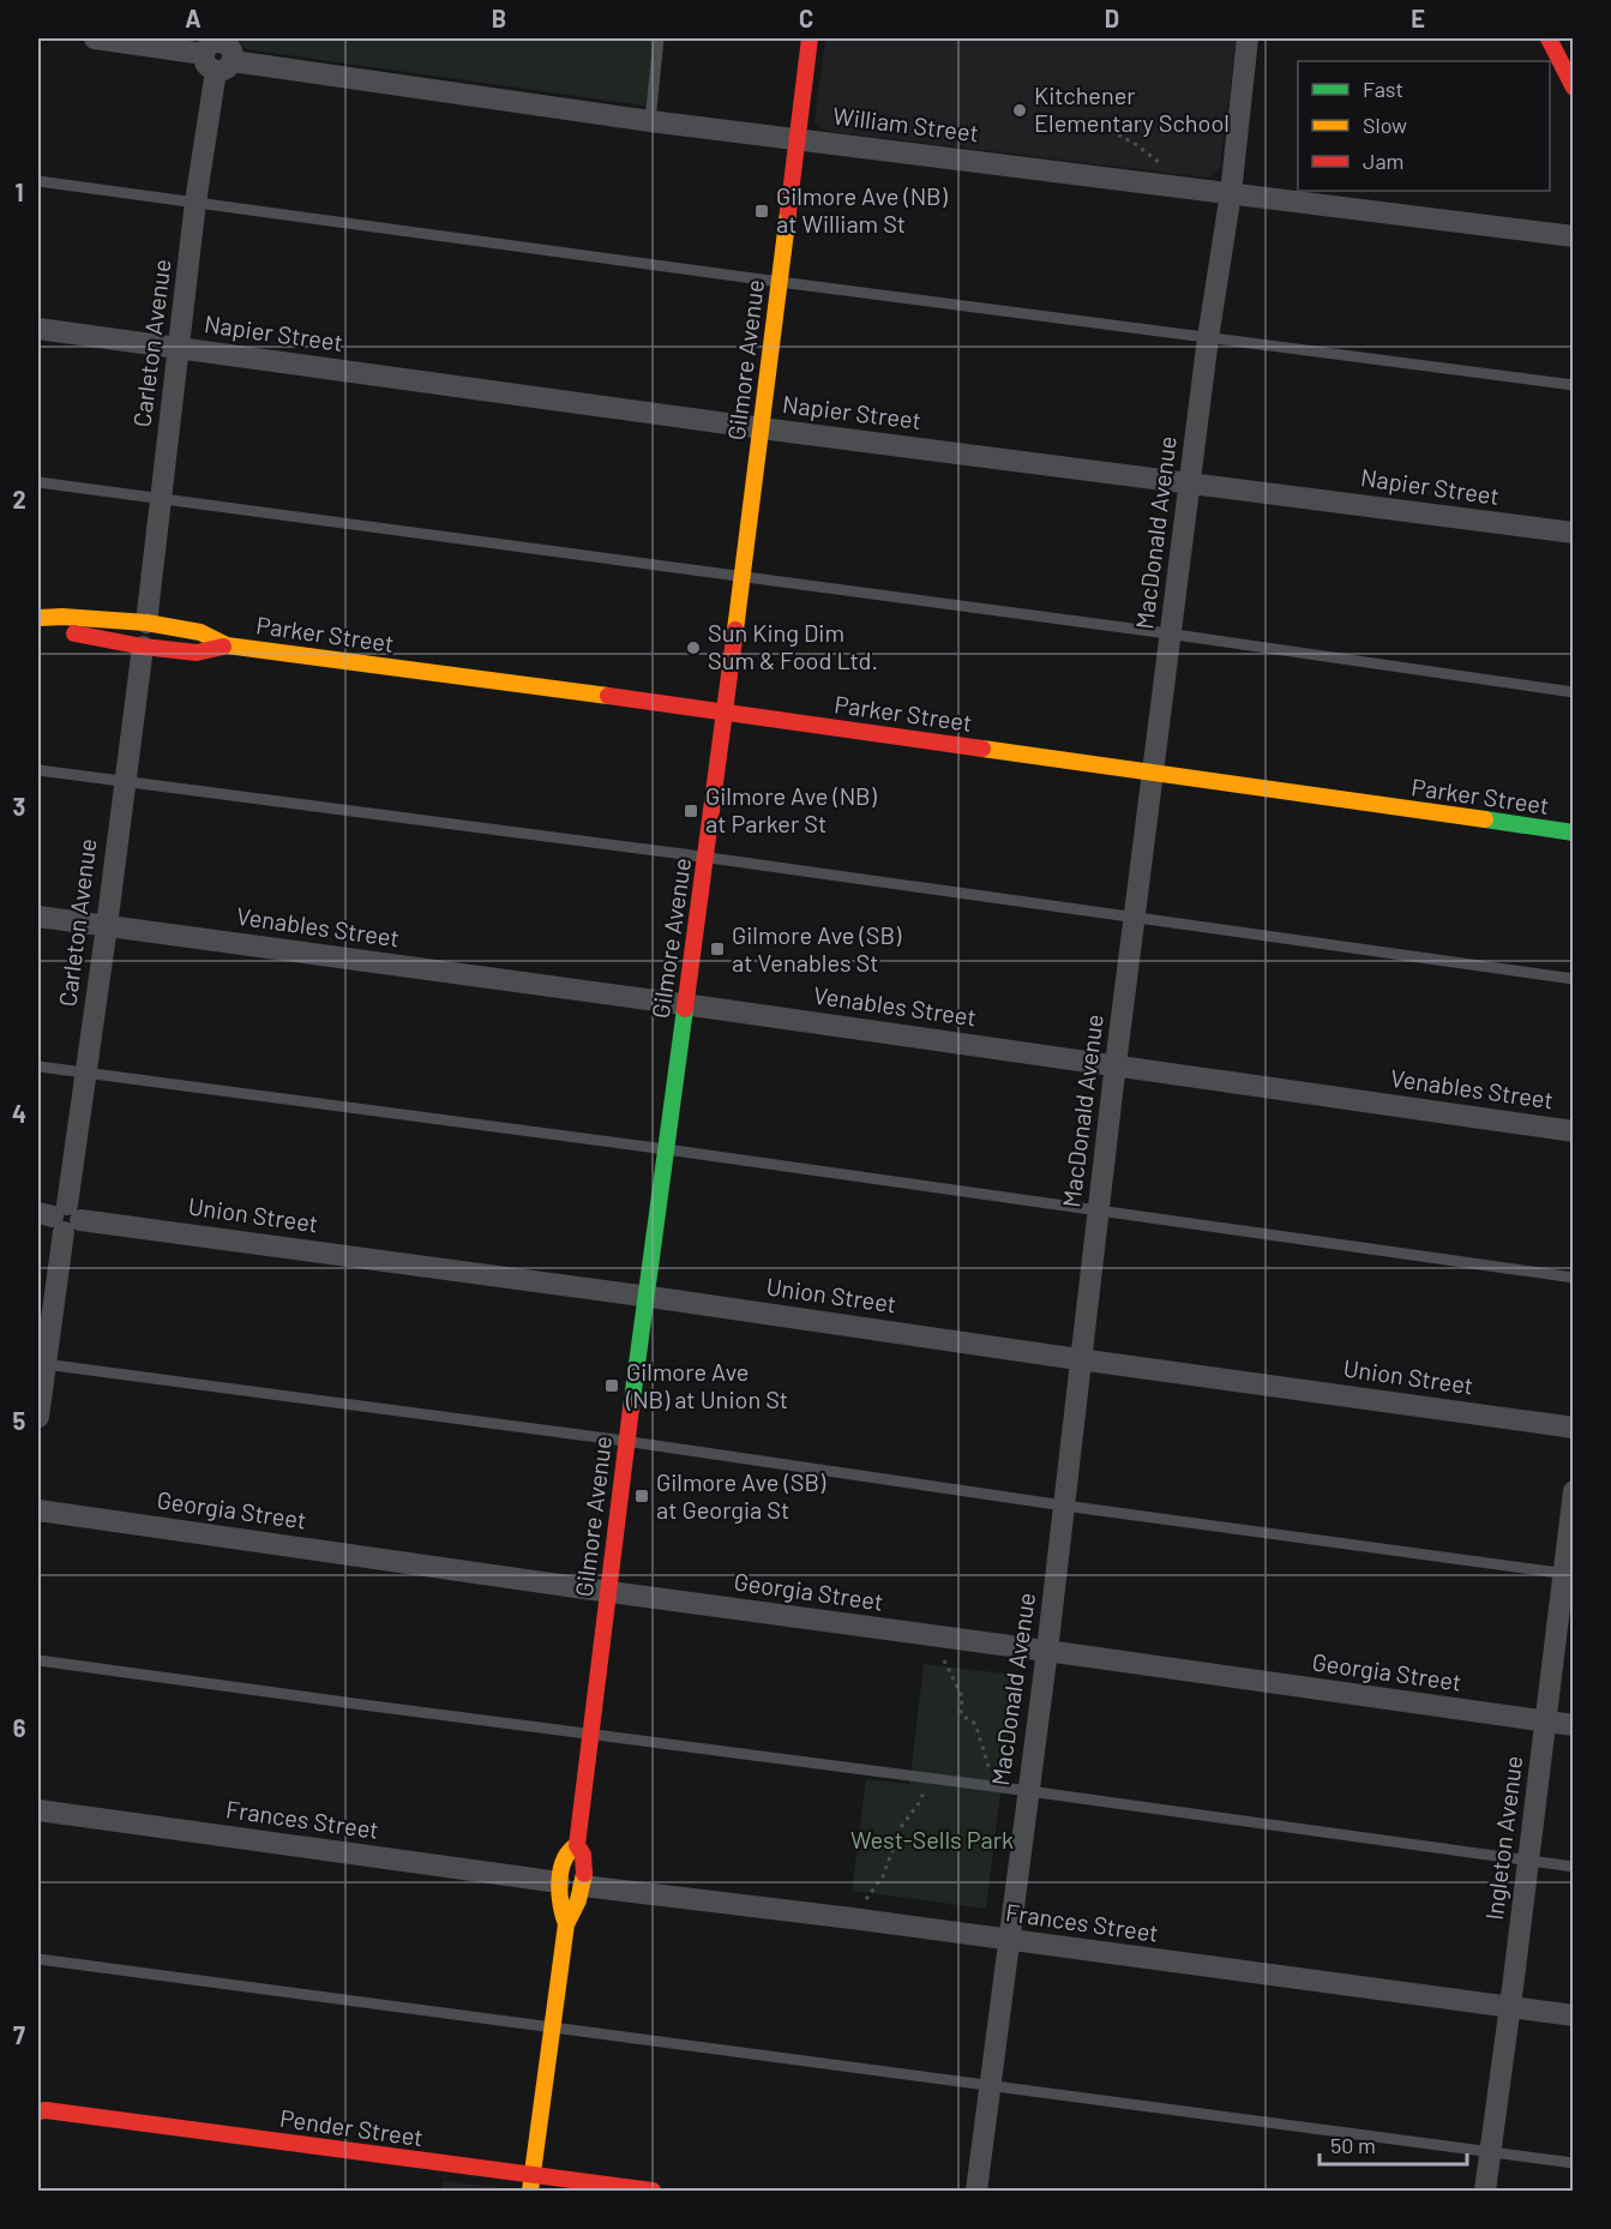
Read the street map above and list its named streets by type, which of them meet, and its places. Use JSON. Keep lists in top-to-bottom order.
{
  "streets": {
    "street": [
      "William Street",
      "Napier Street",
      "Carleton Avenue",
      "Gilmore Avenue",
      "MacDonald Avenue",
      "Parker Street",
      "Venables Street",
      "Union Street",
      "Georgia Street",
      "Frances Street",
      "Ingleton Avenue",
      "Pender Street"
    ]
  },
  "crossings": [
    ["William Street", "Carleton Avenue"],
    ["William Street", "Gilmore Avenue"],
    ["William Street", "MacDonald Avenue"],
    ["Napier Street", "Carleton Avenue"],
    ["Napier Street", "Gilmore Avenue"],
    ["Napier Street", "MacDonald Avenue"],
    ["Carleton Avenue", "Parker Street"],
    ["Carleton Avenue", "Venables Street"],
    ["Carleton Avenue", "Union Street"],
    ["Gilmore Avenue", "Parker Street"],
    ["Gilmore Avenue", "Venables Street"],
    ["Gilmore Avenue", "Union Street"],
    ["Gilmore Avenue", "Georgia Street"],
    ["Gilmore Avenue", "Frances Street"],
    ["Gilmore Avenue", "Pender Street"],
    ["MacDonald Avenue", "Parker Street"],
    ["MacDonald Avenue", "Venables Street"],
    ["MacDonald Avenue", "Union Street"],
    ["MacDonald Avenue", "Georgia Street"],
    ["MacDonald Avenue", "Frances Street"],
    ["Georgia Street", "Ingleton Avenue"],
    ["Frances Street", "Ingleton Avenue"]
  ],
  "parks": ["West-Sells Park"],
  "places": {
    "other": ["Kitchener Elementary School", "Sun King Dim Sum & Food Ltd."],
    "transit": [
      "Gilmore Ave (NB) at William St",
      "Gilmore Ave (NB) at Parker St",
      "Gilmore Ave (SB) at Venables St",
      "Gilmore Ave (NB) at Union St",
      "Gilmore Ave (SB) at Georgia St"
    ]
  },
  "legend": ["Fast", "Slow", "Jam"],
  "scale_bar": "50 m",
  "grid": {
    "columns": [
      "A",
      "B",
      "C",
      "D",
      "E"
    ],
    "rows": [
      "1",
      "2",
      "3",
      "4",
      "5",
      "6",
      "7"
    ]
  }
}
